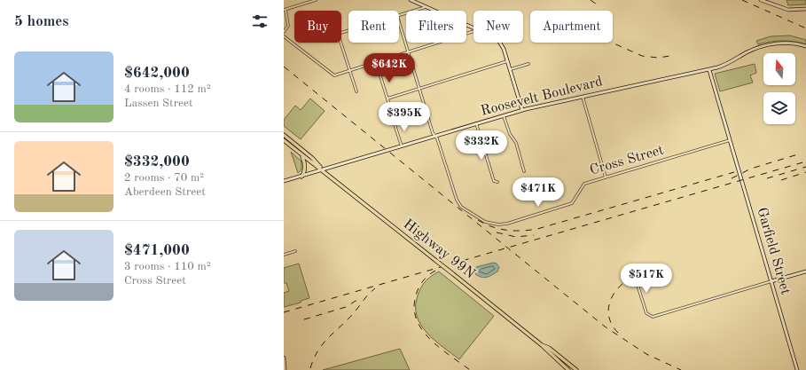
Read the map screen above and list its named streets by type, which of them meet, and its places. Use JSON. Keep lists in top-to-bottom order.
{
  "streets": {
    "main road": ["Roosevelt Boulevard", "Highway 99N", "Garfield Street"],
    "street": ["Cross Street"]
  },
  "crossings": [
    ["Roosevelt Boulevard", "Cross Street"],
    ["Roosevelt Boulevard", "Highway 99N"],
    ["Roosevelt Boulevard", "Garfield Street"],
    ["Cross Street", "Garfield Street"]
  ],
  "north": "top",
  "page": {
    "heading": "5 homes",
    "chip": [
      "Buy",
      "Rent",
      "Filters",
      "New",
      "Apartment"
    ],
    "list": [
      {
        "name": "$642,000",
        "note": "4 rooms · 112 m² · Lassen Street"
      },
      {
        "name": "$332,000",
        "note": "2 rooms · 70 m² · Aberdeen Street"
      },
      {
        "name": "$471,000",
        "note": "3 rooms · 110 m² · Cross Street"
      }
    ],
    "price": [
      "$642K",
      "$395K",
      "$332K",
      "$471K",
      "$517K"
    ]
  }
}
